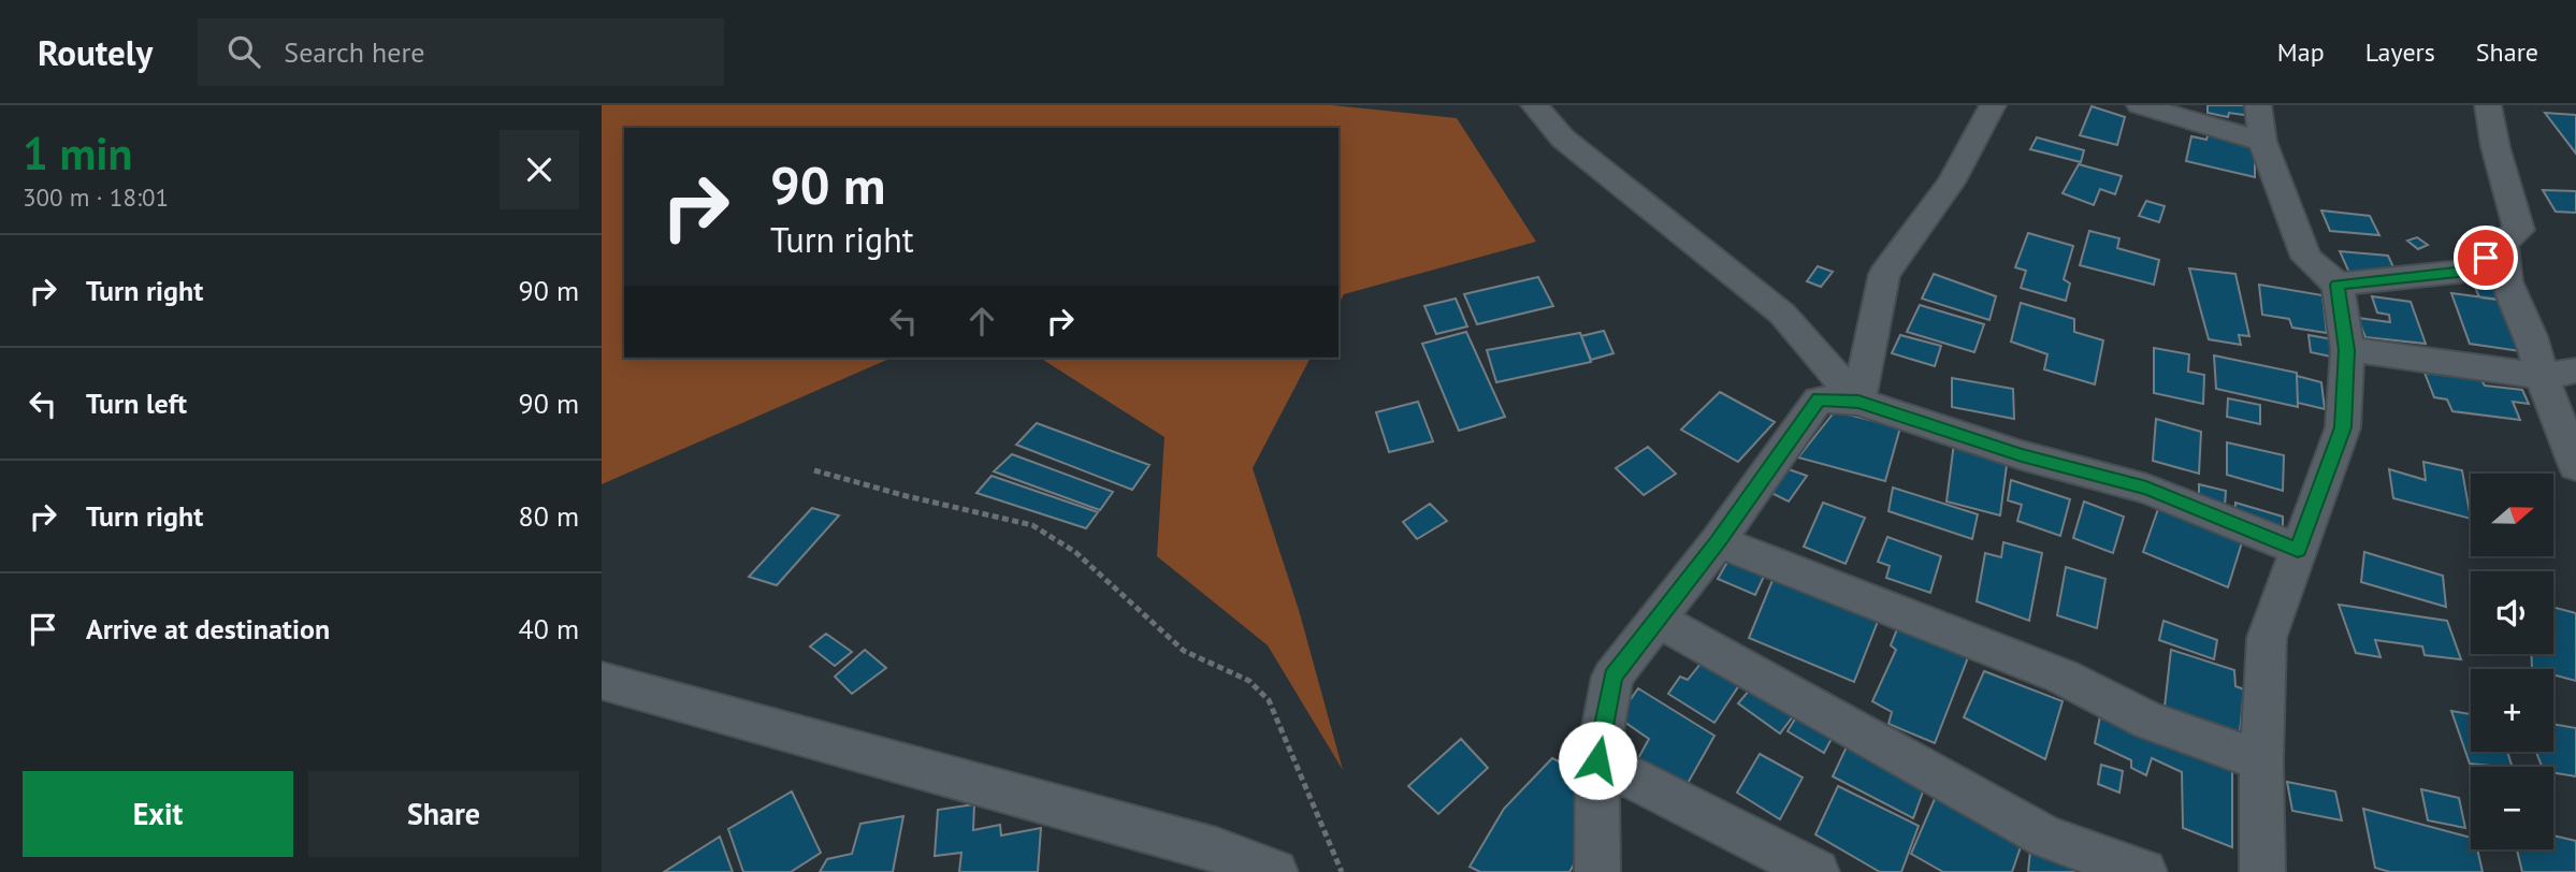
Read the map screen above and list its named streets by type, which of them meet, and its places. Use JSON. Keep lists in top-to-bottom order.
{
  "north": "right",
  "page": {
    "header": "Routely",
    "search": "Search here",
    "nav": ["Map", "Layers", "Share"],
    "heading": ["1 min", "300 m · 18:01"],
    "turn": ["90 m", "Turn right"],
    "list": [
      {
        "name": "Turn right",
        "value": "90 m"
      },
      {
        "name": "Turn left",
        "value": "90 m"
      },
      {
        "name": "Turn right",
        "value": "80 m"
      },
      {
        "name": "Arrive at destination",
        "value": "40 m"
      }
    ],
    "map_buttons": ["+", "−"],
    "buttons": ["Exit", "Share"]
  }
}
